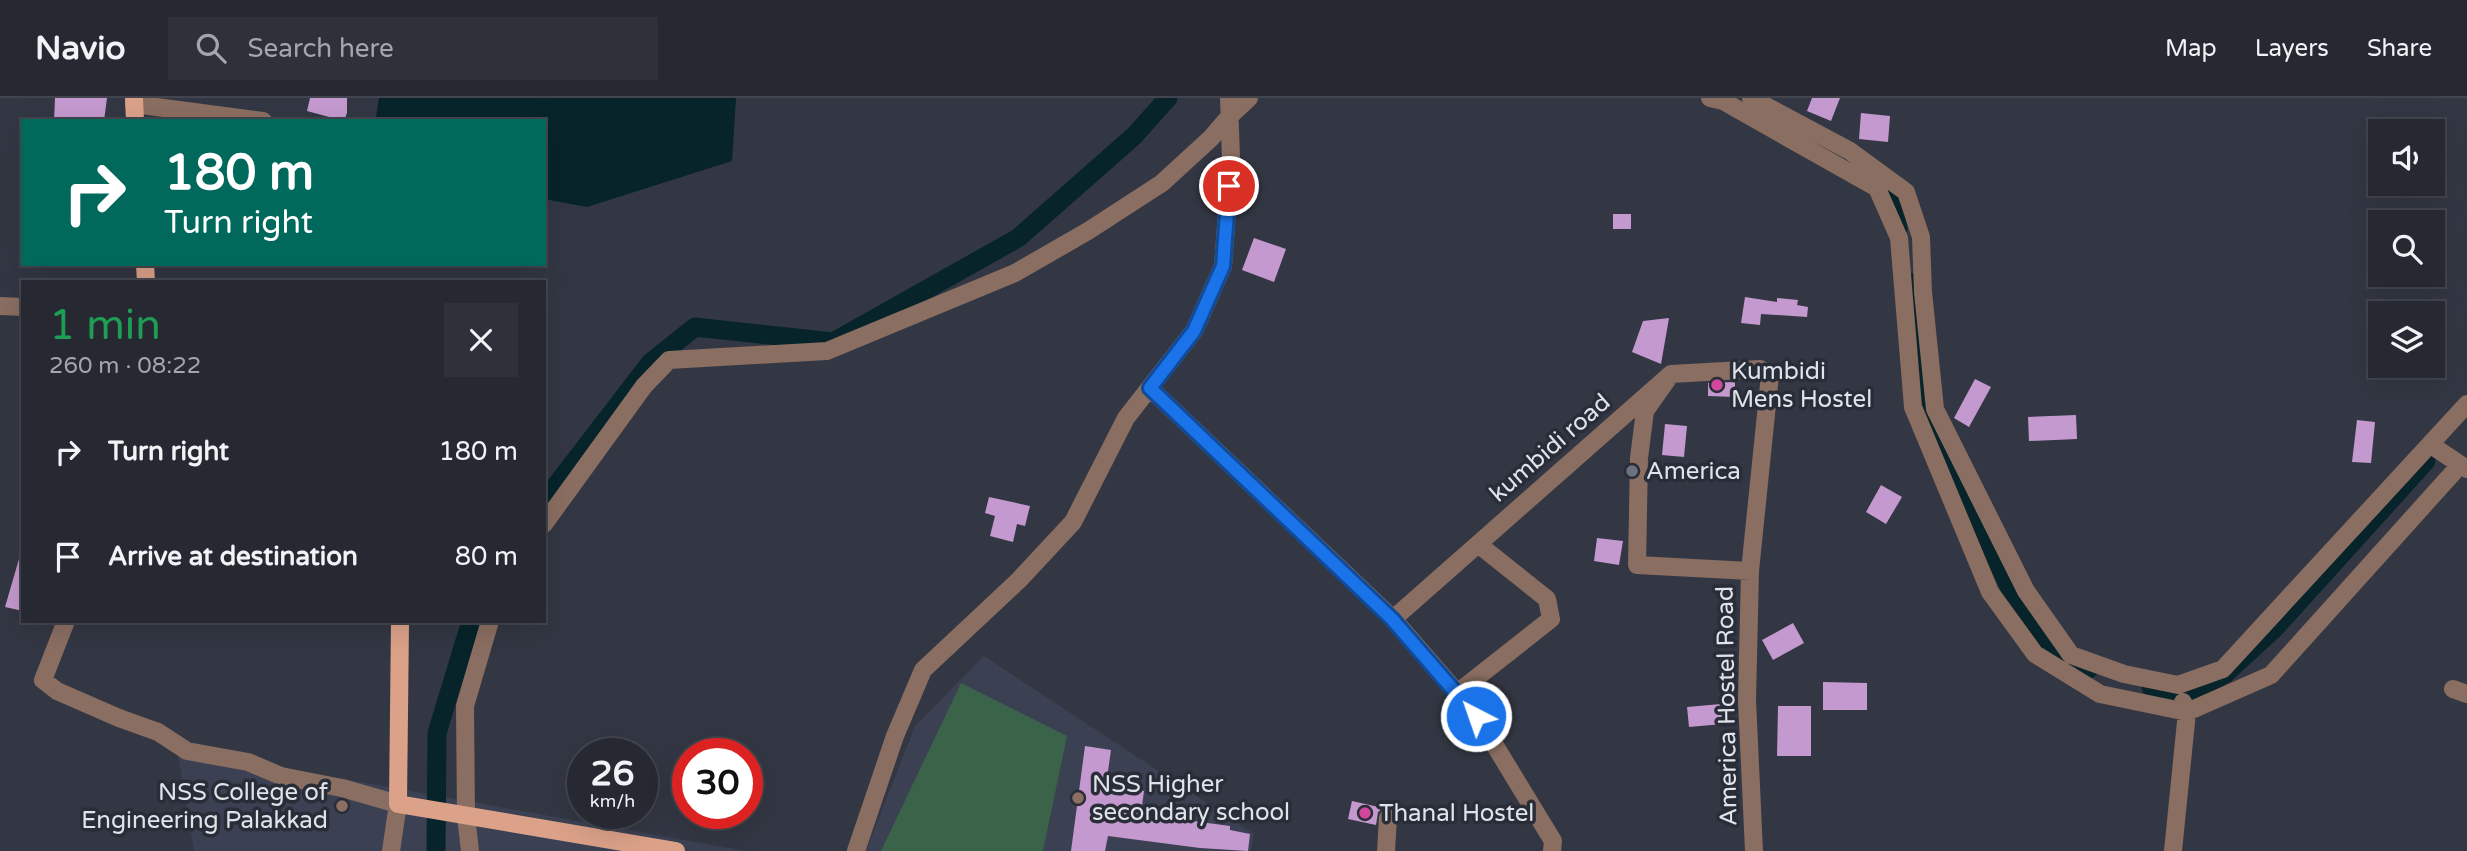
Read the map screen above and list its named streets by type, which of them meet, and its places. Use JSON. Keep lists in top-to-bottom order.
{
  "streets": {
    "street": ["kumbidi road", "America Hostel Road"]
  },
  "crossings": [
    ["kumbidi road", "America Hostel Road"]
  ],
  "places": [
    "Kumbidi Mens Hostel",
    "America",
    "NSS Higher secondary school",
    "NSS College of Engineering Palakkad",
    "Thanal Hostel"
  ],
  "page": {
    "header": "Navio",
    "search": "Search here",
    "nav": ["Map", "Layers", "Share"],
    "turn": ["180 m", "Turn right"],
    "heading": ["1 min", "260 m · 08:22"],
    "list": [
      {
        "name": "Turn right",
        "value": "180 m"
      },
      {
        "name": "Arrive at destination",
        "value": "80 m"
      }
    ],
    "speed": "26 km/h",
    "limit": "30"
  }
}
